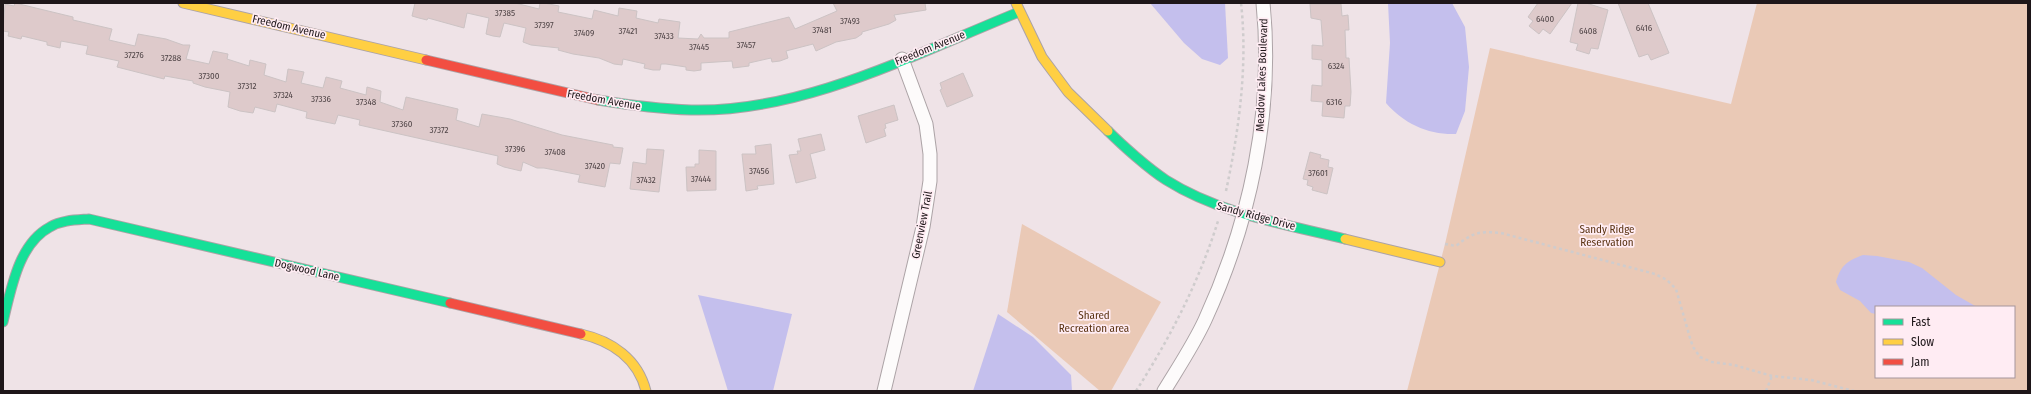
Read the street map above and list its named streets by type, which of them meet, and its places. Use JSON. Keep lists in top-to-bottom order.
{
  "streets": {
    "street": [
      "Freedom Avenue",
      "Meadow Lakes Boulevard",
      "Sandy Ridge Drive",
      "Greenview Trail",
      "Dogwood Lane"
    ]
  },
  "crossings": [
    ["Freedom Avenue", "Sandy Ridge Drive"],
    ["Freedom Avenue", "Greenview Trail"],
    ["Meadow Lakes Boulevard", "Sandy Ridge Drive"]
  ],
  "parks": ["Sandy Ridge Reservation", "Shared Recreation area"],
  "house_numbers": [
    "37385",
    "6400",
    "37493",
    "37397",
    "6416",
    "37481",
    "37421",
    "6408",
    "37409",
    "37433",
    "37457",
    "37445",
    "37276",
    "37288",
    "6324",
    "37300",
    "37312",
    "37324",
    "37336",
    "37348",
    "6316",
    "37360",
    "37372",
    "37396",
    "37408",
    "37420",
    "37456",
    "37601",
    "37444",
    "37432"
  ],
  "legend": ["Fast", "Slow", "Jam"]
}
